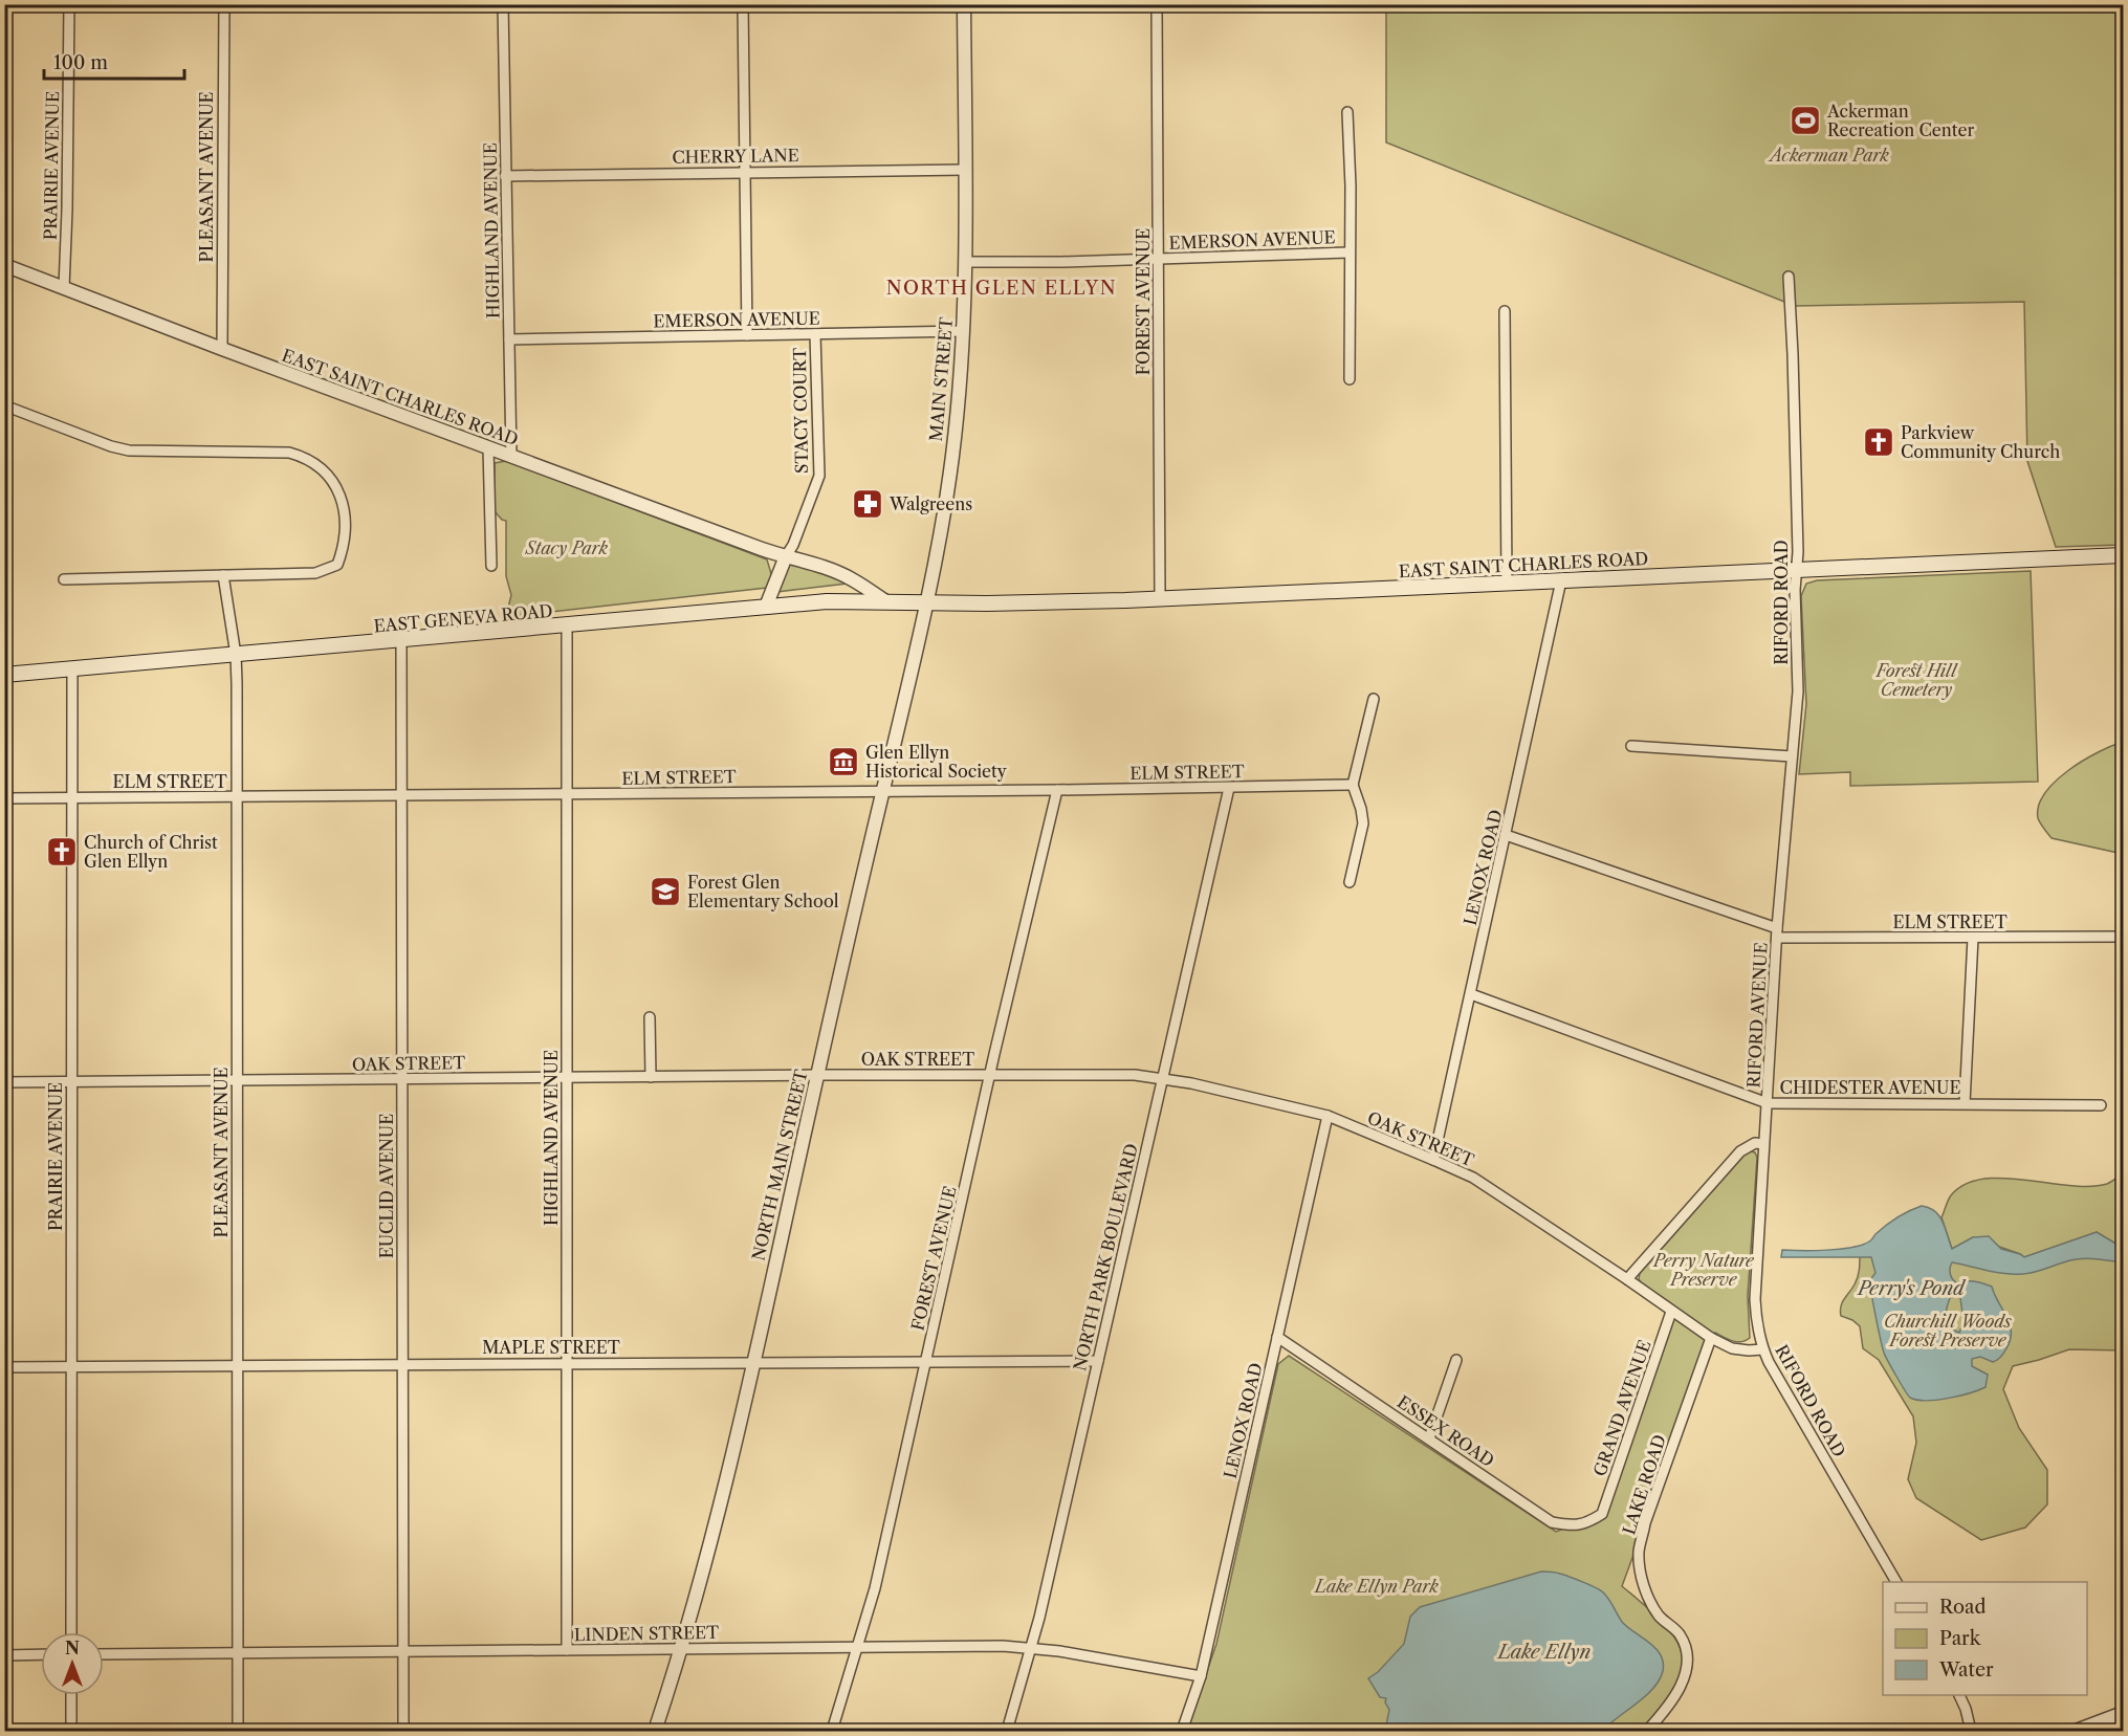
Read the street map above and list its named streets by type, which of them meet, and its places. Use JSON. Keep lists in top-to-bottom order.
{
  "streets": {
    "main road": ["EAST SAINT CHARLES ROAD", "EAST GENEVA ROAD"],
    "street": [
      "CHERRY LANE",
      "PRAIRIE AVENUE",
      "PLEASANT AVENUE",
      "HIGHLAND AVENUE",
      "EMERSON AVENUE",
      "FOREST AVENUE",
      "MAIN STREET",
      "STACY COURT",
      "RIFORD ROAD",
      "ELM STREET",
      "LENOX ROAD",
      "RIFORD AVENUE",
      "OAK STREET",
      "CHIDESTER AVENUE",
      "NORTH MAIN STREET",
      "EUCLID AVENUE",
      "NORTH PARK BOULEVARD",
      "MAPLE STREET",
      "GRAND AVENUE",
      "ESSEX ROAD",
      "LAKE ROAD",
      "LINDEN STREET"
    ]
  },
  "crossings": [
    ["CHERRY LANE", "HIGHLAND AVENUE"],
    ["CHERRY LANE", "MAIN STREET"],
    ["PRAIRIE AVENUE", "EAST SAINT CHARLES ROAD"],
    ["PRAIRIE AVENUE", "EAST GENEVA ROAD"],
    ["PRAIRIE AVENUE", "ELM STREET"],
    ["PRAIRIE AVENUE", "OAK STREET"],
    ["PRAIRIE AVENUE", "MAPLE STREET"],
    ["PLEASANT AVENUE", "EAST SAINT CHARLES ROAD"],
    ["PLEASANT AVENUE", "EAST GENEVA ROAD"],
    ["PLEASANT AVENUE", "ELM STREET"],
    ["PLEASANT AVENUE", "OAK STREET"],
    ["PLEASANT AVENUE", "MAPLE STREET"],
    ["PLEASANT AVENUE", "LINDEN STREET"],
    ["HIGHLAND AVENUE", "EMERSON AVENUE"],
    ["HIGHLAND AVENUE", "EAST SAINT CHARLES ROAD"],
    ["HIGHLAND AVENUE", "EAST GENEVA ROAD"],
    ["HIGHLAND AVENUE", "ELM STREET"],
    ["HIGHLAND AVENUE", "OAK STREET"],
    ["HIGHLAND AVENUE", "MAPLE STREET"],
    ["HIGHLAND AVENUE", "LINDEN STREET"],
    ["EMERSON AVENUE", "FOREST AVENUE"],
    ["EMERSON AVENUE", "MAIN STREET"],
    ["EMERSON AVENUE", "STACY COURT"],
    ["FOREST AVENUE", "EAST SAINT CHARLES ROAD"],
    ["FOREST AVENUE", "ELM STREET"],
    ["FOREST AVENUE", "OAK STREET"],
    ["FOREST AVENUE", "MAPLE STREET"],
    ["FOREST AVENUE", "LINDEN STREET"],
    ["MAIN STREET", "EAST SAINT CHARLES ROAD"],
    ["MAIN STREET", "EAST GENEVA ROAD"],
    ["MAIN STREET", "NORTH MAIN STREET"],
    ["EAST SAINT CHARLES ROAD", "STACY COURT"],
    ["EAST SAINT CHARLES ROAD", "RIFORD ROAD"],
    ["EAST SAINT CHARLES ROAD", "EAST GENEVA ROAD"],
    ["EAST SAINT CHARLES ROAD", "LENOX ROAD"],
    ["EAST SAINT CHARLES ROAD", "NORTH MAIN STREET"],
    ["RIFORD ROAD", "ELM STREET"],
    ["RIFORD ROAD", "RIFORD AVENUE"],
    ["RIFORD ROAD", "OAK STREET"],
    ["RIFORD ROAD", "CHIDESTER AVENUE"],
    ["EAST GENEVA ROAD", "NORTH MAIN STREET"],
    ["EAST GENEVA ROAD", "EUCLID AVENUE"],
    ["ELM STREET", "LENOX ROAD"],
    ["ELM STREET", "RIFORD AVENUE"],
    ["ELM STREET", "NORTH MAIN STREET"],
    ["ELM STREET", "EUCLID AVENUE"],
    ["ELM STREET", "NORTH PARK BOULEVARD"],
    ["LENOX ROAD", "OAK STREET"],
    ["LENOX ROAD", "CHIDESTER AVENUE"],
    ["LENOX ROAD", "ESSEX ROAD"],
    ["LENOX ROAD", "LINDEN STREET"],
    ["RIFORD AVENUE", "CHIDESTER AVENUE"],
    ["OAK STREET", "NORTH MAIN STREET"],
    ["OAK STREET", "EUCLID AVENUE"],
    ["OAK STREET", "NORTH PARK BOULEVARD"],
    ["OAK STREET", "GRAND AVENUE"],
    ["OAK STREET", "LAKE ROAD"],
    ["NORTH MAIN STREET", "MAPLE STREET"],
    ["NORTH MAIN STREET", "LINDEN STREET"],
    ["EUCLID AVENUE", "MAPLE STREET"],
    ["EUCLID AVENUE", "LINDEN STREET"],
    ["NORTH PARK BOULEVARD", "MAPLE STREET"],
    ["NORTH PARK BOULEVARD", "LINDEN STREET"],
    ["GRAND AVENUE", "ESSEX ROAD"]
  ],
  "districts": ["NORTH GLEN ELLYN"],
  "water": ["Perry's Pond", "Lake Ellyn"],
  "parks": [
    "Ackerman Park",
    "Stacy Park",
    "Forest Hill Cemetery",
    "Perry Nature Preserve",
    "Churchill Woods Forest Preserve",
    "Lake Ellyn Park"
  ],
  "places": {
    "sports": ["Ackerman Recreation Center"],
    "church": ["Parkview Community Church", "Church of Christ Glen Ellyn"],
    "pharmacy": ["Walgreens"],
    "museum": ["Glen Ellyn Historical Society"],
    "school or university": ["Forest Glen Elementary School"]
  },
  "legend": ["Road", "Park", "Water"],
  "scale_bar": "100 m",
  "north": "top"
}
